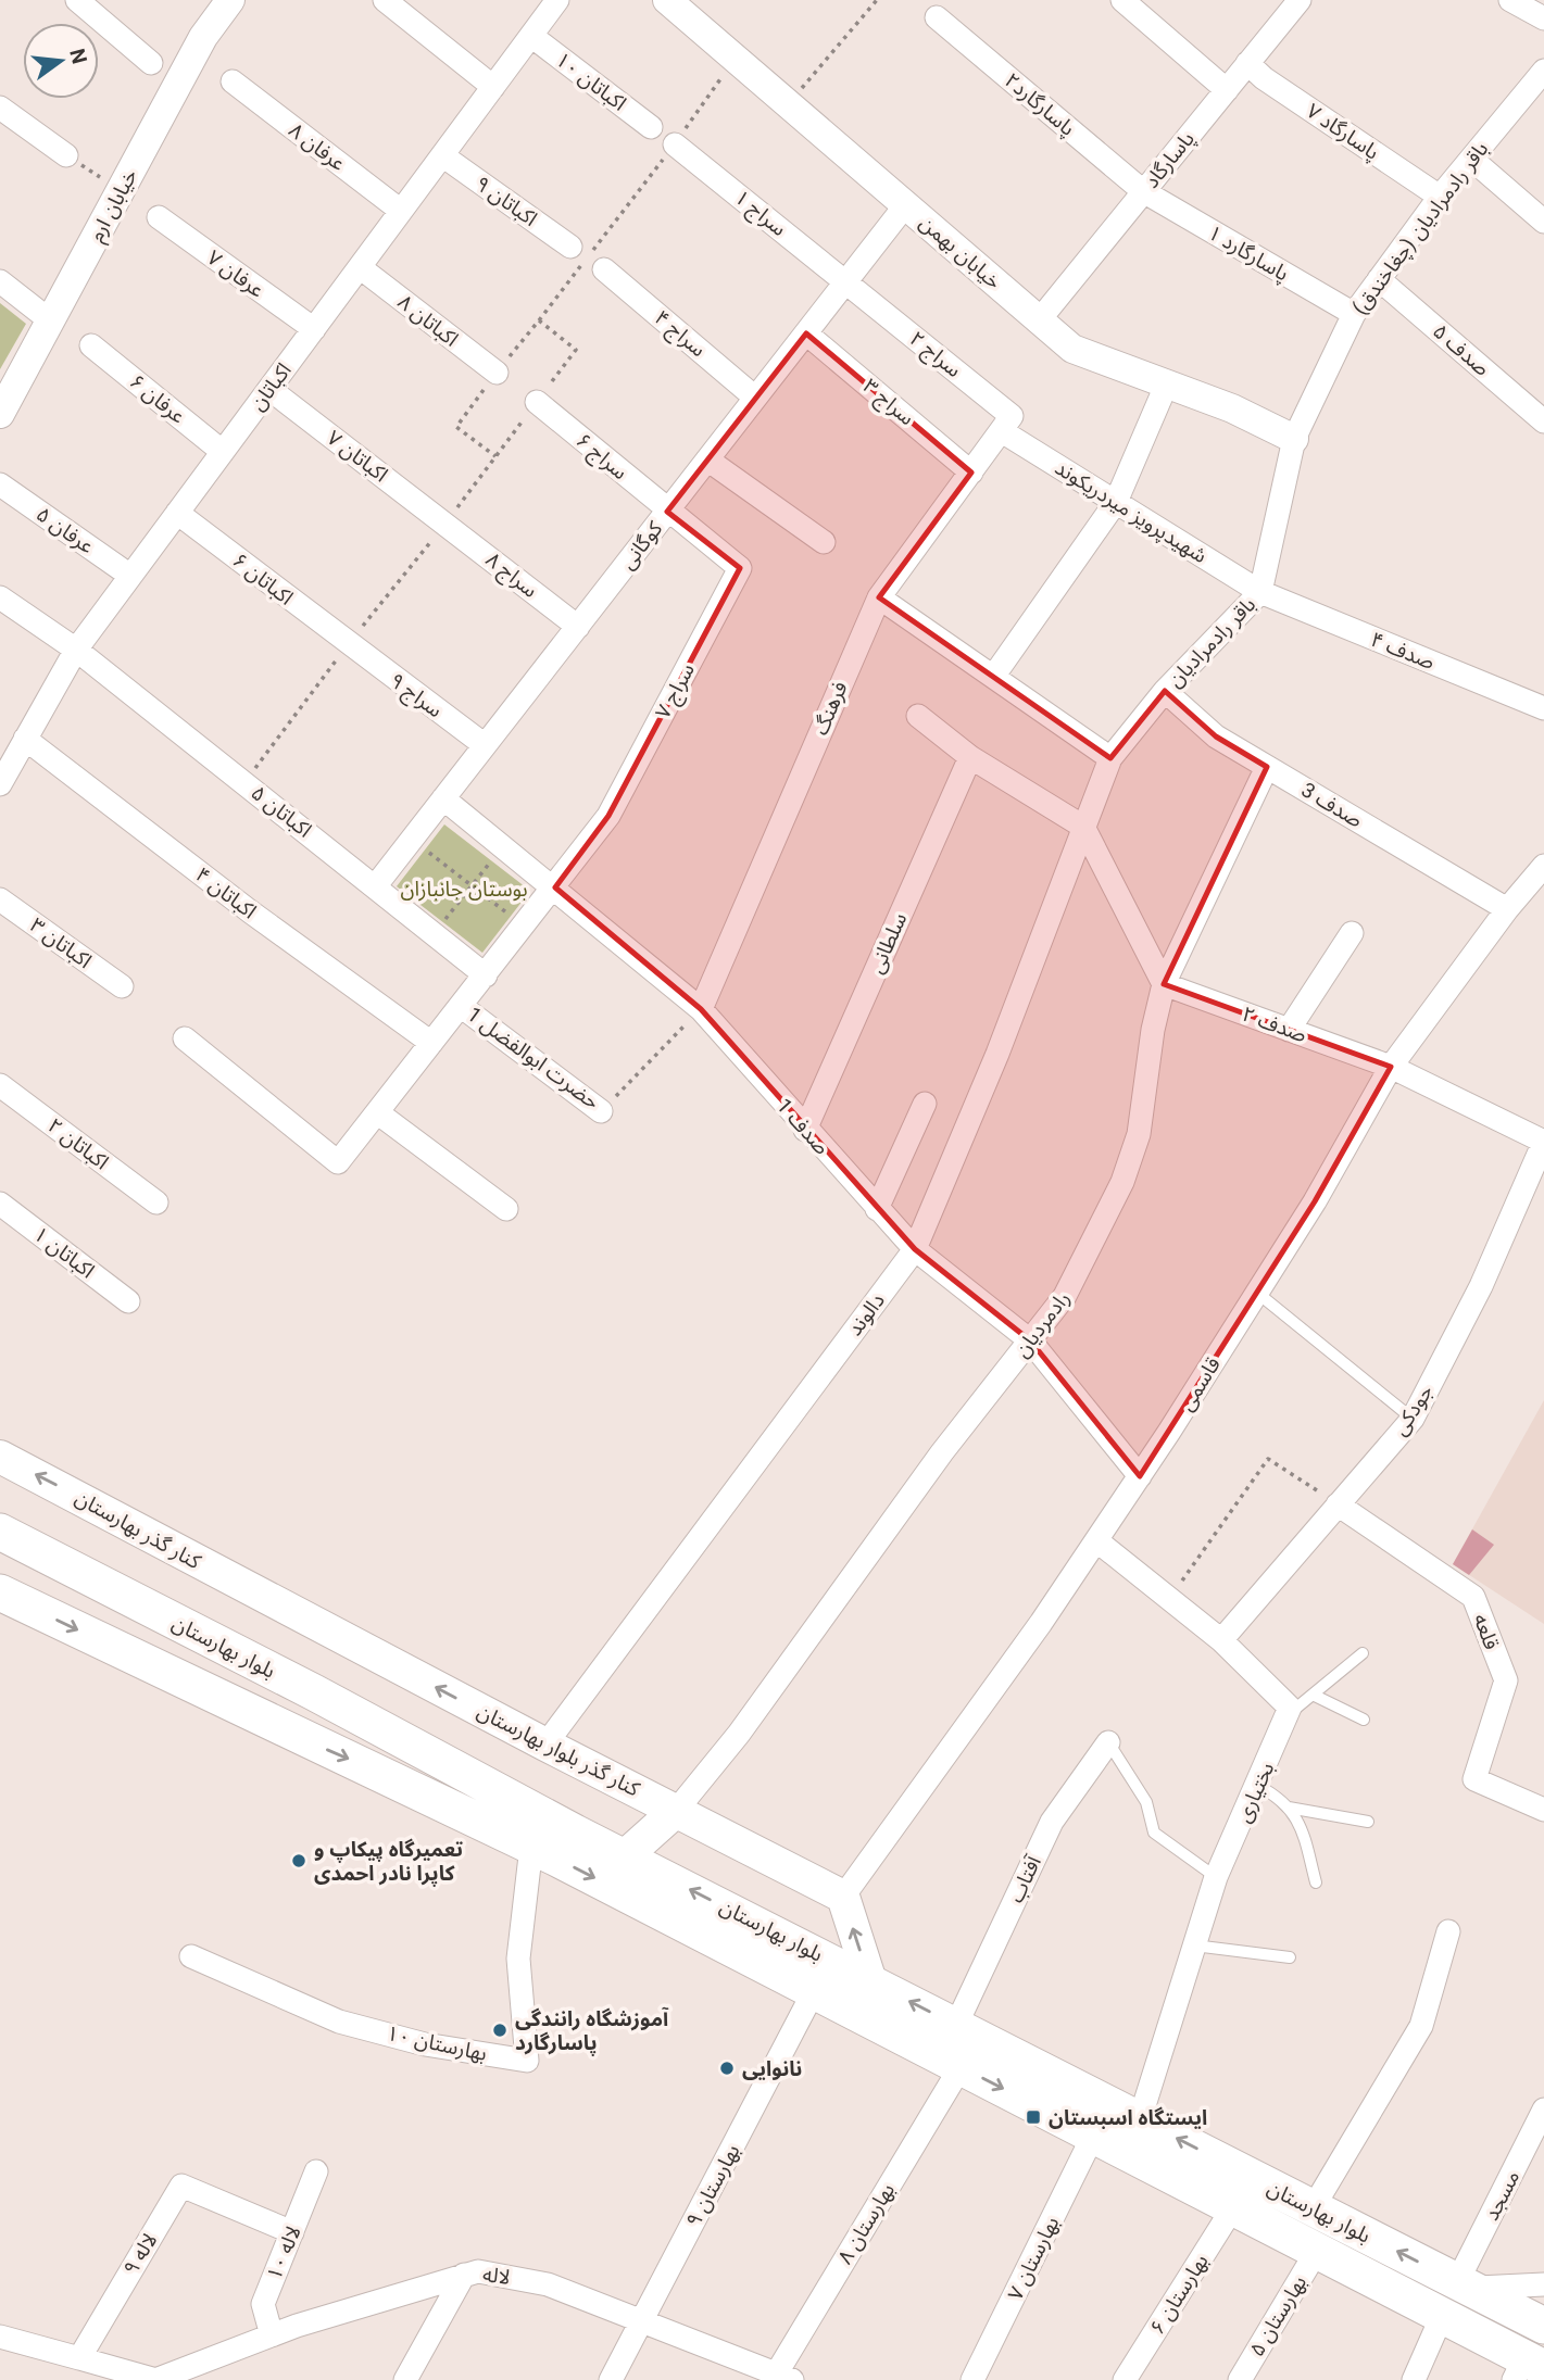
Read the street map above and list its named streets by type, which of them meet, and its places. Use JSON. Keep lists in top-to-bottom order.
{
  "streets": {
    "main road": ["کنار گذر بهارستان", "بلوار بهارستان", "کنار گذر بلوار بهارستان"],
    "street": [
      "اکباتان ۱۰",
      "پاسارگارد۲",
      "پاسارگاد ۷",
      "عرفان ۸",
      "پاسارگاد",
      "اکباتان ۹",
      "خیابان ارم",
      "سراج ۱",
      "باقر رادمرادیان (چغاخندق)",
      "خیابان بهمن",
      "پاسارگارد ۱",
      "عرفان ۷",
      "اکباتان ۸",
      "سراج ۴",
      "صدف ۵",
      "سراج ۲",
      "اکباتان",
      "عرفان ۶",
      "سراج ۳",
      "اکباتان ۷",
      "سراج ۶",
      "شهیدپرویز میردریکوند",
      "عرفان ۵",
      "کوگانی",
      "سراج ۸",
      "اکباتان ۶",
      "باقر رادمرادیان",
      "صدف ۴",
      "سراج ۷",
      "سراج ۹",
      "فرهنگ",
      "صدف 3",
      "اکباتان ۵",
      "اکباتان ۴",
      "اکباتان ۳",
      "سلطانی",
      "صدف ۲",
      "حضرت ابوالفضل 1",
      "صدف 1",
      "اکباتان ۲",
      "اکباتان ۱",
      "دالوند",
      "رادمردیان",
      "قاسمی",
      "جودکی",
      "قلعه",
      "بختیاری",
      "آفتاب",
      "بهارستان ۱۰",
      "بهارستان ۹",
      "مسجد",
      "بهارستان ۸",
      "لاله ۱۰",
      "لاله ۹",
      "بهارستان ۷",
      "لاله",
      "بهارستان ۶",
      "بهارستان ۵"
    ]
  },
  "crossings": [
    ["اکباتان ۱۰", "اکباتان"],
    ["پاسارگارد۲", "پاسارگاد"],
    ["پاسارگارد۲", "پاسارگارد ۱"],
    ["پاسارگاد ۷", "پاسارگاد"],
    ["پاسارگاد ۷", "باقر رادمرادیان (چغاخندق)"],
    ["عرفان ۸", "اکباتان"],
    ["پاسارگاد", "خیابان بهمن"],
    ["پاسارگاد", "پاسارگارد ۱"],
    ["اکباتان ۹", "اکباتان"],
    ["سراج ۱", "سراج ۲"],
    ["سراج ۱", "کوگانی"],
    ["باقر رادمرادیان (چغاخندق)", "خیابان بهمن"],
    ["باقر رادمرادیان (چغاخندق)", "پاسارگارد ۱"],
    ["باقر رادمرادیان (چغاخندق)", "صدف ۵"],
    ["باقر رادمرادیان (چغاخندق)", "باقر رادمرادیان"],
    ["خیابان بهمن", "کوگانی"],
    ["خیابان بهمن", "باقر رادمرادیان"],
    ["عرفان ۷", "اکباتان"],
    ["اکباتان ۸", "اکباتان"],
    ["سراج ۴", "کوگانی"],
    ["سراج ۲", "شهیدپرویز میردریکوند"],
    ["سراج ۲", "کوگانی"],
    ["سراج ۲", "فرهنگ"],
    ["اکباتان", "عرفان ۶"],
    ["اکباتان", "اکباتان ۷"],
    ["اکباتان", "عرفان ۵"],
    ["اکباتان", "اکباتان ۶"],
    ["اکباتان", "اکباتان ۵"],
    ["اکباتان", "اکباتان ۴"],
    ["سراج ۳", "کوگانی"],
    ["سراج ۳", "فرهنگ"],
    ["اکباتان ۷", "سراج ۸"],
    ["سراج ۶", "کوگانی"],
    ["سراج ۶", "سراج ۷"],
    ["شهیدپرویز میردریکوند", "باقر رادمرادیان"],
    ["شهیدپرویز میردریکوند", "صدف ۴"],
    ["شهیدپرویز میردریکوند", "فرهنگ"],
    ["کوگانی", "سراج ۸"],
    ["کوگانی", "سراج ۷"],
    ["کوگانی", "سراج ۹"],
    ["کوگانی", "اکباتان ۵"],
    ["کوگانی", "صدف 1"],
    ["اکباتان ۶", "سراج ۹"],
    ["باقر رادمرادیان", "صدف ۴"],
    ["باقر رادمرادیان", "صدف 3"],
    ["باقر رادمرادیان", "دالوند"],
    ["سراج ۷", "صدف 1"],
    ["فرهنگ", "حضرت ابوالفضل 1"],
    ["فرهنگ", "صدف 1"],
    ["صدف 3", "رادمردیان"],
    ["صدف 3", "قاسمی"],
    ["سلطانی", "صدف 1"],
    ["صدف ۲", "رادمردیان"],
    ["صدف ۲", "قاسمی"],
    ["صدف ۲", "جودکی"],
    ["حضرت ابوالفضل 1", "صدف 1"],
    ["صدف 1", "دالوند"],
    ["صدف 1", "رادمردیان"],
    ["صدف 1", "قاسمی"],
    ["دالوند", "کنار گذر بلوار بهارستان"],
    ["رادمردیان", "کنار گذر بلوار بهارستان"],
    ["قاسمی", "کنار گذر بلوار بهارستان"],
    ["جودکی", "قلعه"],
    ["کنار گذر بهارستان", "کنار گذر بلوار بهارستان"],
    ["بلوار بهارستان", "بختیاری"],
    ["بلوار بهارستان", "آفتاب"],
    ["بلوار بهارستان", "بهارستان ۱۰"],
    ["بلوار بهارستان", "بهارستان ۹"],
    ["بلوار بهارستان", "مسجد"],
    ["بلوار بهارستان", "بهارستان ۸"],
    ["بلوار بهارستان", "بهارستان ۷"],
    ["بلوار بهارستان", "بهارستان ۶"],
    ["بلوار بهارستان", "بهارستان ۵"],
    ["بهارستان ۹", "لاله"],
    ["بهارستان ۸", "لاله"],
    ["لاله ۱۰", "لاله ۹"],
    ["لاله ۱۰", "لاله"]
  ],
  "one_way": ["کنار گذر بهارستان", "کنار گذر بلوار بهارستان"],
  "parks": ["بوستان جانبازان"],
  "places": {
    "other": ["تعمیرگاه پیکاپ و کاپرا نادر احمدی", "آموزشگاه رانندگی پاسارگارد", "نانوایی"],
    "transit": ["ایستگاه اسبستان"]
  },
  "north": "right"
}
